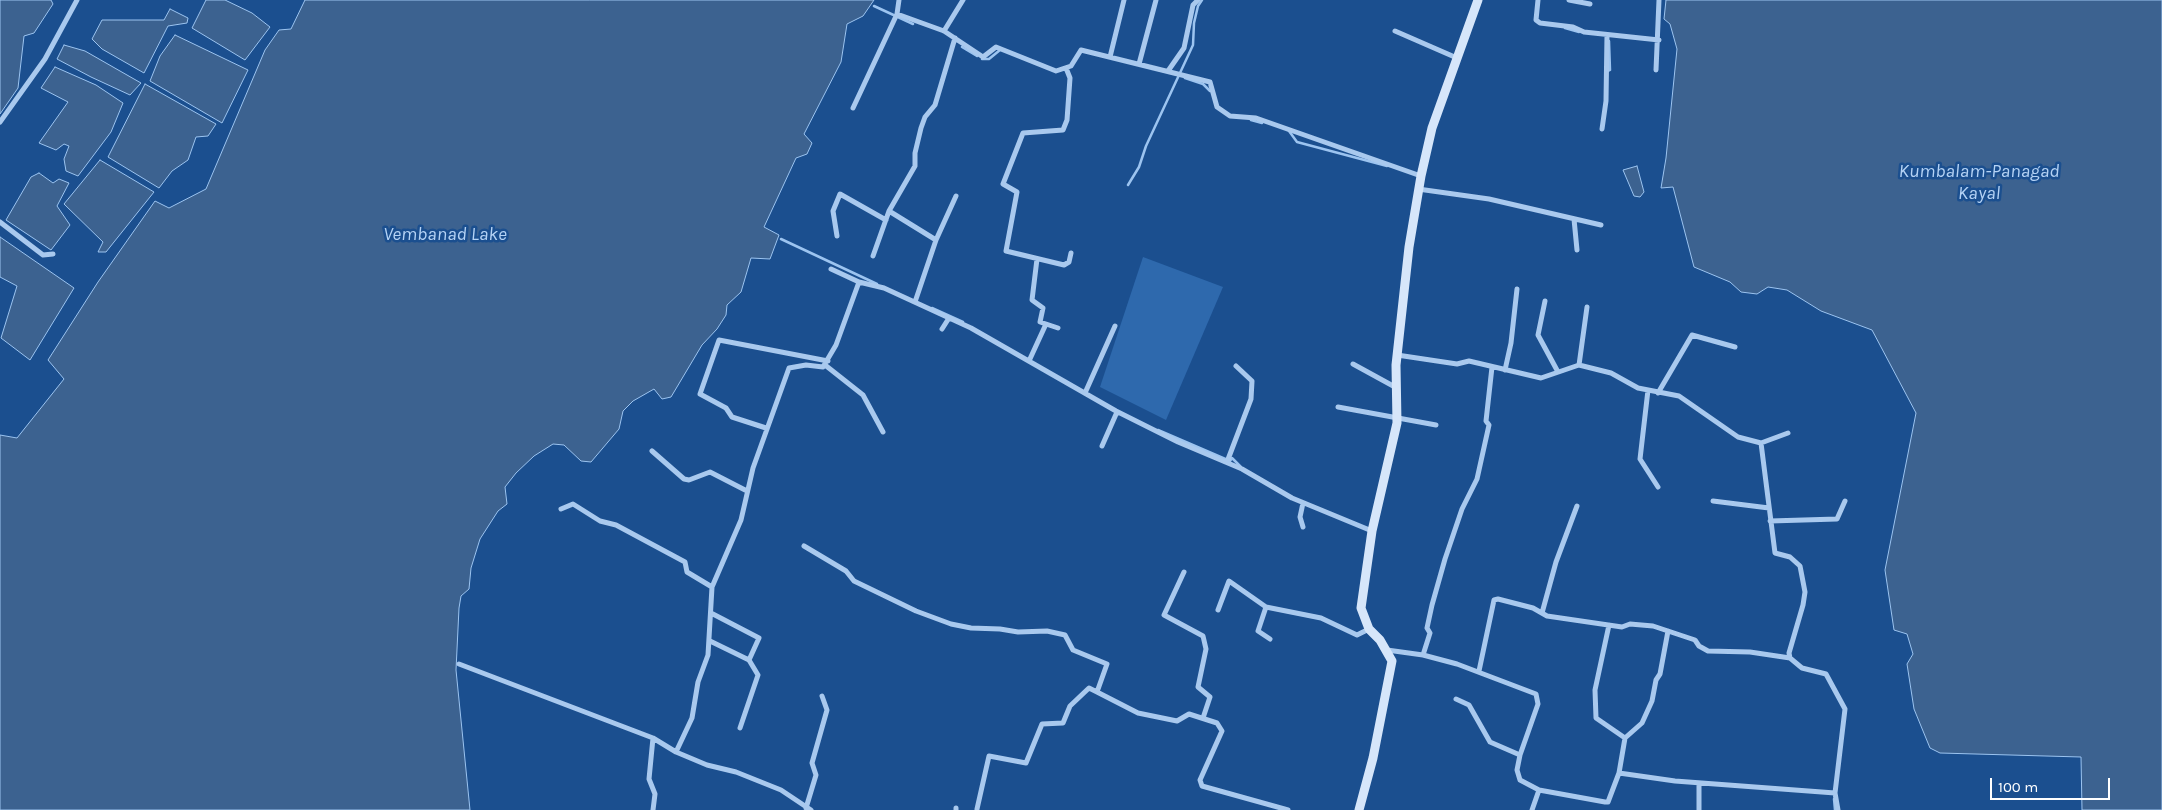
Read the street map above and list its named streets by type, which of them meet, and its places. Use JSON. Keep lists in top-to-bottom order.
{
  "water": ["Kumbalam-Panagad Kayal", "Vembanad Lake"],
  "scale_bar": "100 m"
}
